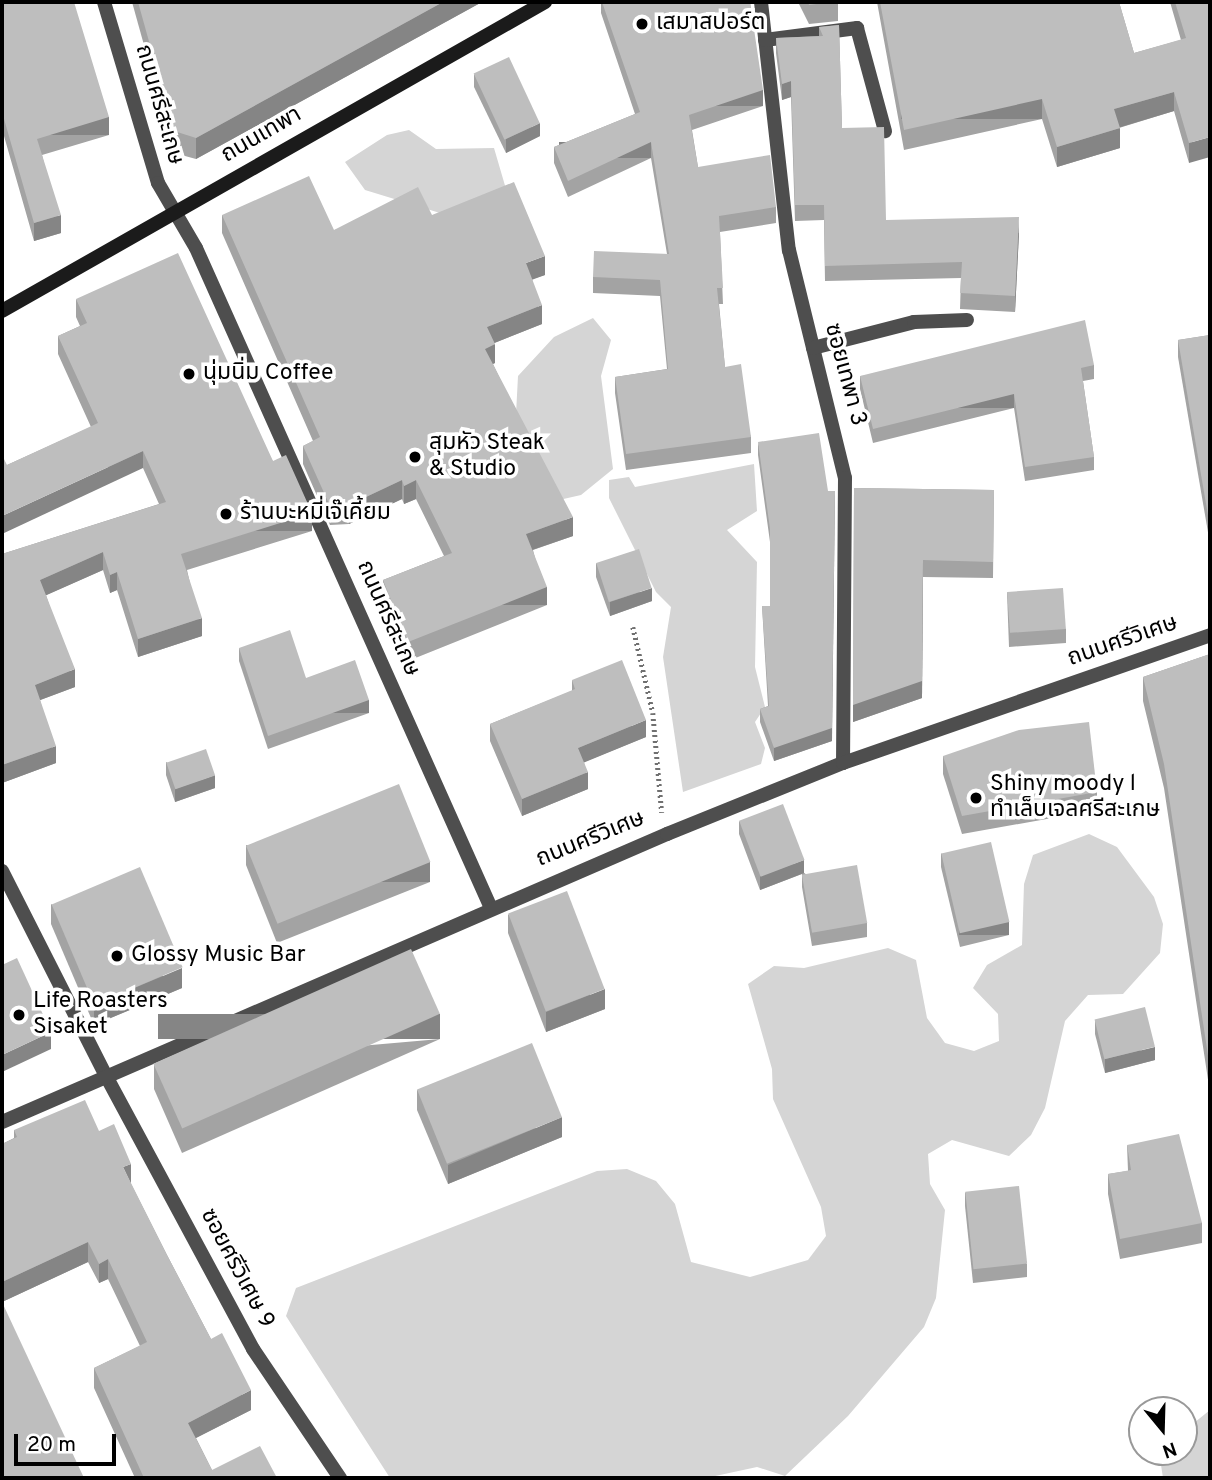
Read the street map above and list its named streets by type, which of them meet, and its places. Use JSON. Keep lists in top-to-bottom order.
{
  "streets": {
    "main road": ["ถนนเทพา"],
    "street": [
      "ถนนศรีสะเกษ",
      "ซอยเทพา 3",
      "ถนนศรีวิเศษ",
      "ซอยศรีวิเศษ 9"
    ]
  },
  "crossings": [
    ["ถนนศรีสะเกษ", "ถนนเทพา"],
    ["ถนนศรีสะเกษ", "ถนนศรีวิเศษ"],
    ["ซอยเทพา 3", "ถนนศรีวิเศษ"],
    ["ถนนศรีวิเศษ", "ซอยศรีวิเศษ 9"]
  ],
  "places": [
    "เสมาสปอร์ต",
    "นุ่มนิ่ม Coffee",
    "สุมหัว Steak & Studio",
    "ร้านบะหมี่เจ๊เคี้ยม",
    "Shiny moody l ทำเล็บเจลศรีสะเกษ",
    "Glossy Music Bar",
    "Life Roasters Sisaket"
  ],
  "scale_bar": "20 m",
  "north": "bottom"
}
